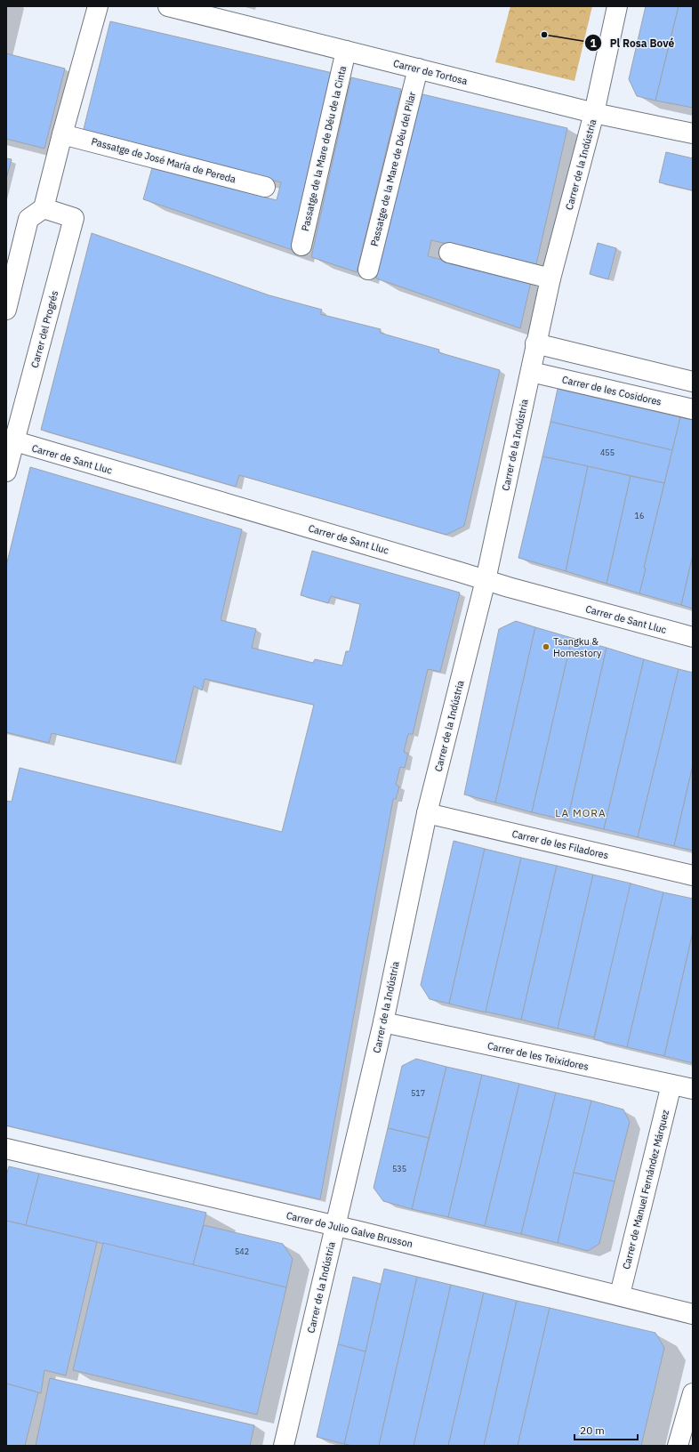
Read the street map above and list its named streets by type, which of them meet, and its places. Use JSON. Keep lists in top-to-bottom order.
{
  "streets": {
    "street": [
      "Carrer de Tortosa",
      "Passatge de la Mare de Déu de la Cinta",
      "Passatge de José María de Pereda",
      "Carrer de la Indústria",
      "Passatge de la Mare de Déu del Pilar",
      "Carrer del Progrés",
      "Carrer de les Cosidores",
      "Carrer de Sant Lluc",
      "Carrer de les Filadores",
      "Carrer de les Teixidores",
      "Carrer de Manuel Fernández Márquez",
      "Carrer de Julio Galve Brusson"
    ]
  },
  "crossings": [
    ["Carrer de Tortosa", "Passatge de la Mare de Déu de la Cinta"],
    ["Carrer de Tortosa", "Carrer de la Indústria"],
    ["Carrer de Tortosa", "Passatge de la Mare de Déu del Pilar"],
    ["Carrer de la Indústria", "Carrer de les Cosidores"],
    ["Carrer de la Indústria", "Carrer de Sant Lluc"],
    ["Carrer de la Indústria", "Carrer de les Filadores"],
    ["Carrer de la Indústria", "Carrer de les Teixidores"],
    ["Carrer de la Indústria", "Carrer de Julio Galve Brusson"],
    ["Carrer del Progrés", "Carrer de Sant Lluc"],
    ["Carrer de les Teixidores", "Carrer de Manuel Fernández Márquez"],
    ["Carrer de Manuel Fernández Márquez", "Carrer de Julio Galve Brusson"]
  ],
  "districts": ["LA MORA"],
  "places": ["Pl Rosa Bové", "Tsangku & Homestory"],
  "house_numbers": [
    "455",
    "16",
    "517",
    "535",
    "542"
  ],
  "scale_bar": "20 m"
}
